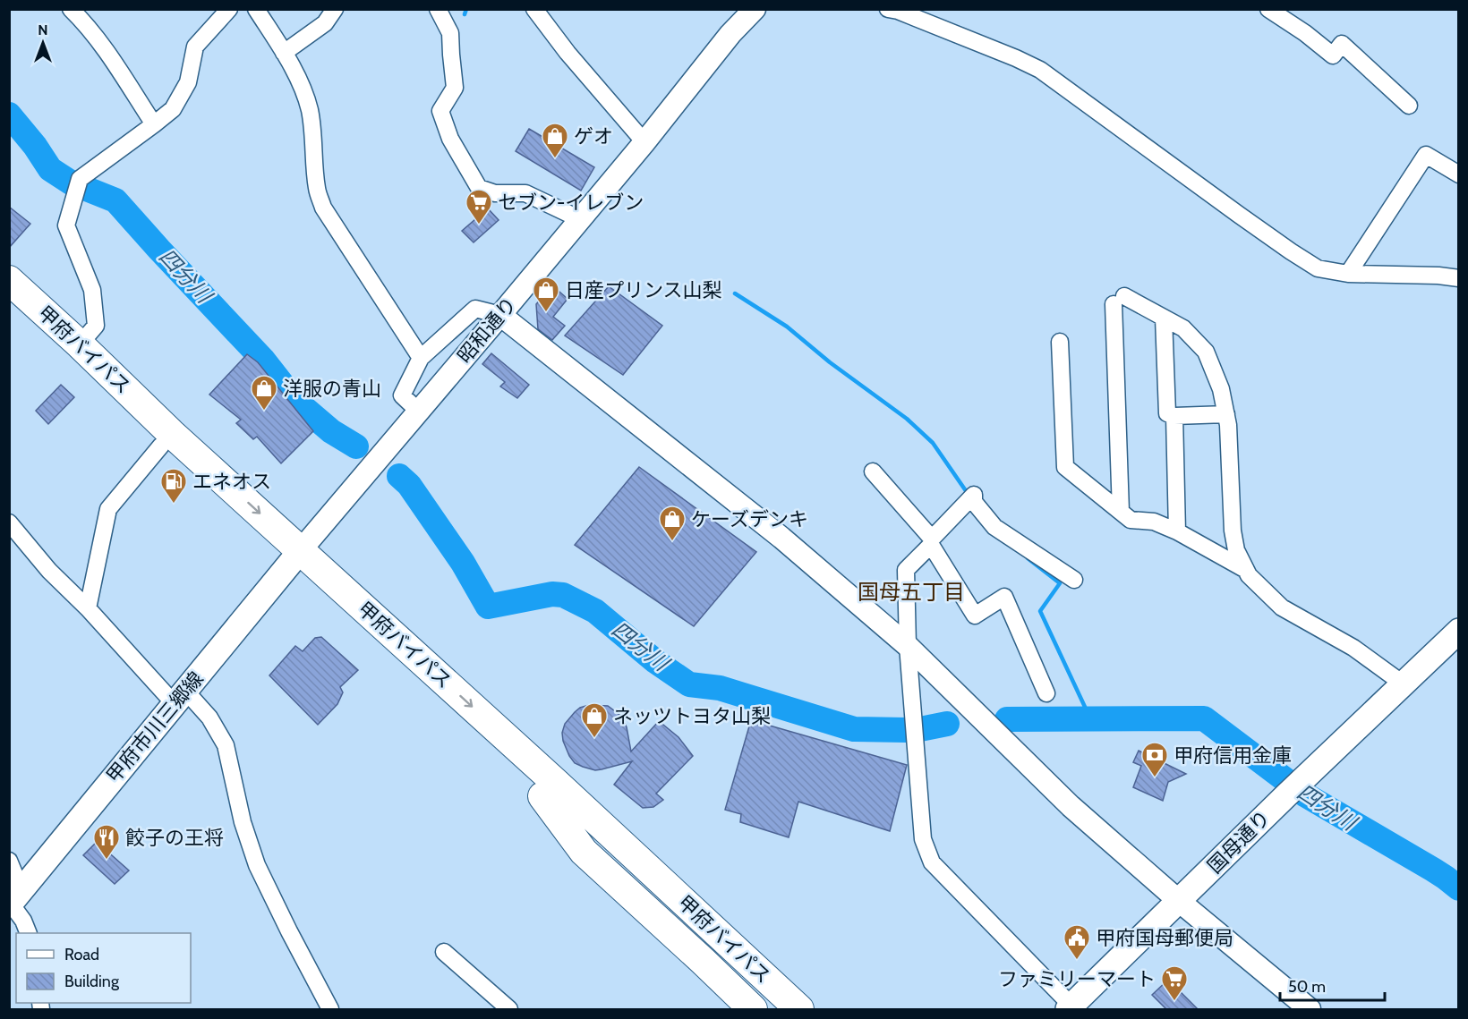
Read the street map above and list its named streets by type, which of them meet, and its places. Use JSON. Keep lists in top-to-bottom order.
{
  "streets": {
    "highway": ["甲府バイパス"],
    "main road": ["甲府市川三郷線", "国母通り"],
    "street": ["昭和通り"]
  },
  "crossings": [
    ["昭和通り", "甲府バイパス"],
    ["昭和通り", "甲府市川三郷線"],
    ["甲府バイパス", "甲府市川三郷線"]
  ],
  "districts": ["国母五丁目"],
  "water": ["四分川"],
  "places": {
    "shop": [
      "ゲオ",
      "日産プリンス山梨",
      "洋服の青山",
      "ケーズデンキ",
      "ネッツトヨタ山梨"
    ],
    "supermarket": ["セブン-イレブン", "ファミリーマート"],
    "fuel station": ["エネオス"],
    "bank": ["甲府信用金庫"],
    "restaurant": ["餃子の王将"],
    "public building": ["甲府国母郵便局"]
  },
  "legend": ["Road", "Building"],
  "scale_bar": "50 m",
  "north": "top"
}
